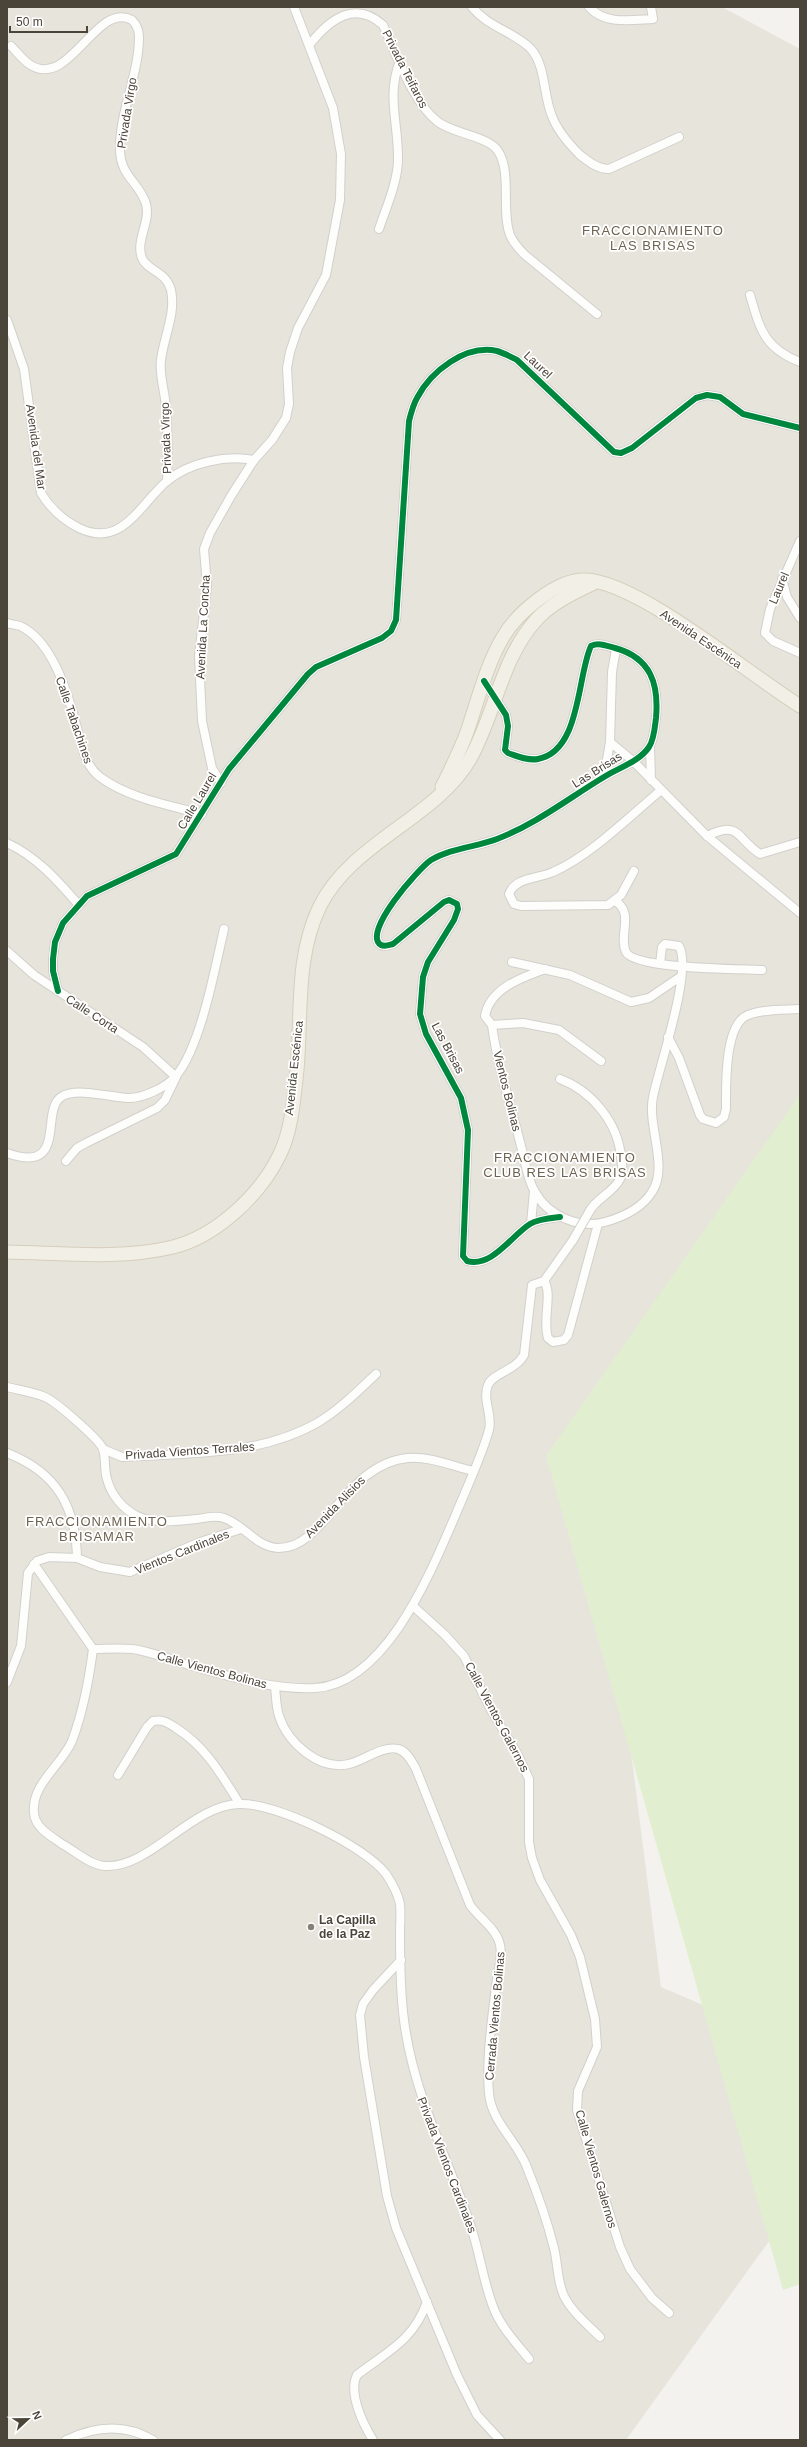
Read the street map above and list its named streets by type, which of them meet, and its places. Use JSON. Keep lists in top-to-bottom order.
{
  "streets": {
    "main road": ["Avenida Escénica"],
    "street": [
      "Privada Teifaros",
      "Privada Virgo",
      "Laurel",
      "Avenida del Mar",
      "Avenida La Concha",
      "Calle Tabachines",
      "Las Brisas",
      "Calle Laurel",
      "Calle Corta",
      "Vientos Bolinas",
      "Privada Vientos Terrales",
      "Avenida Alisios",
      "Vientos Cardinales",
      "Calle Vientos Bolinas",
      "Calle Vientos Galernos",
      "Cerrada Vientos Bolinas",
      "Privada Vientos Cardinales"
    ]
  },
  "crossings": [
    ["Privada Teifaros", "Avenida La Concha"],
    ["Privada Virgo", "Avenida del Mar"],
    ["Laurel", "Calle Laurel"],
    ["Avenida del Mar", "Avenida La Concha"],
    ["Avenida La Concha", "Calle Laurel"],
    ["Calle Tabachines", "Calle Laurel"],
    ["Las Brisas", "Vientos Bolinas"],
    ["Calle Laurel", "Calle Corta"],
    ["Privada Vientos Terrales", "Avenida Alisios"],
    ["Avenida Alisios", "Vientos Cardinales"],
    ["Avenida Alisios", "Calle Vientos Bolinas"],
    ["Calle Vientos Bolinas", "Calle Vientos Galernos"],
    ["Calle Vientos Bolinas", "Cerrada Vientos Bolinas"]
  ],
  "districts": ["FRACCIONAMIENTO LAS BRISAS", "FRACCIONAMIENTO CLUB RES LAS BRISAS", "FRACCIONAMIENTO BRISAMAR"],
  "places": ["La Capilla de la Paz"],
  "scale_bar": "50 m",
  "north": "right"
}
